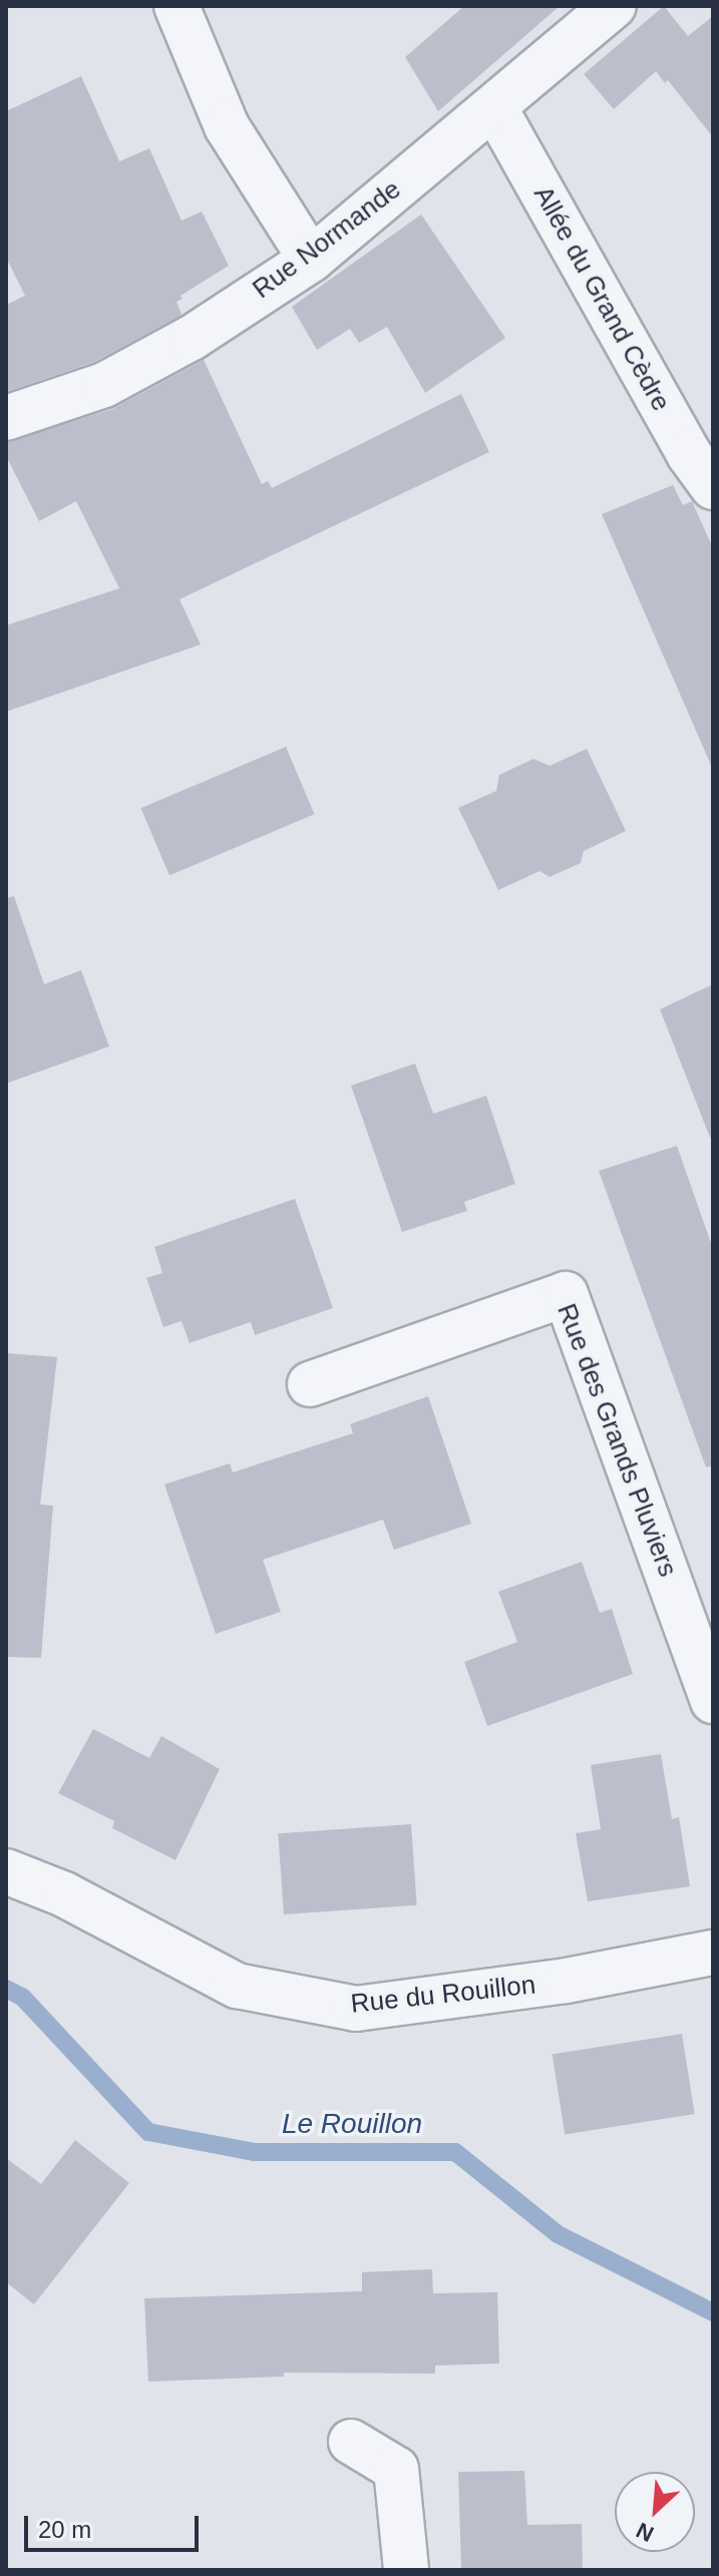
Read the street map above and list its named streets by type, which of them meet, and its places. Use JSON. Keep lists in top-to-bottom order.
{
  "streets": {
    "street": [
      "Rue Normande",
      "Allée du Grand Cèdre",
      "Rue des Grands Pluviers",
      "Rue du Rouillon"
    ]
  },
  "crossings": [
    ["Rue Normande", "Allée du Grand Cèdre"]
  ],
  "water": ["Le Rouillon"],
  "scale_bar": "20 m",
  "north": "bottom left"
}
